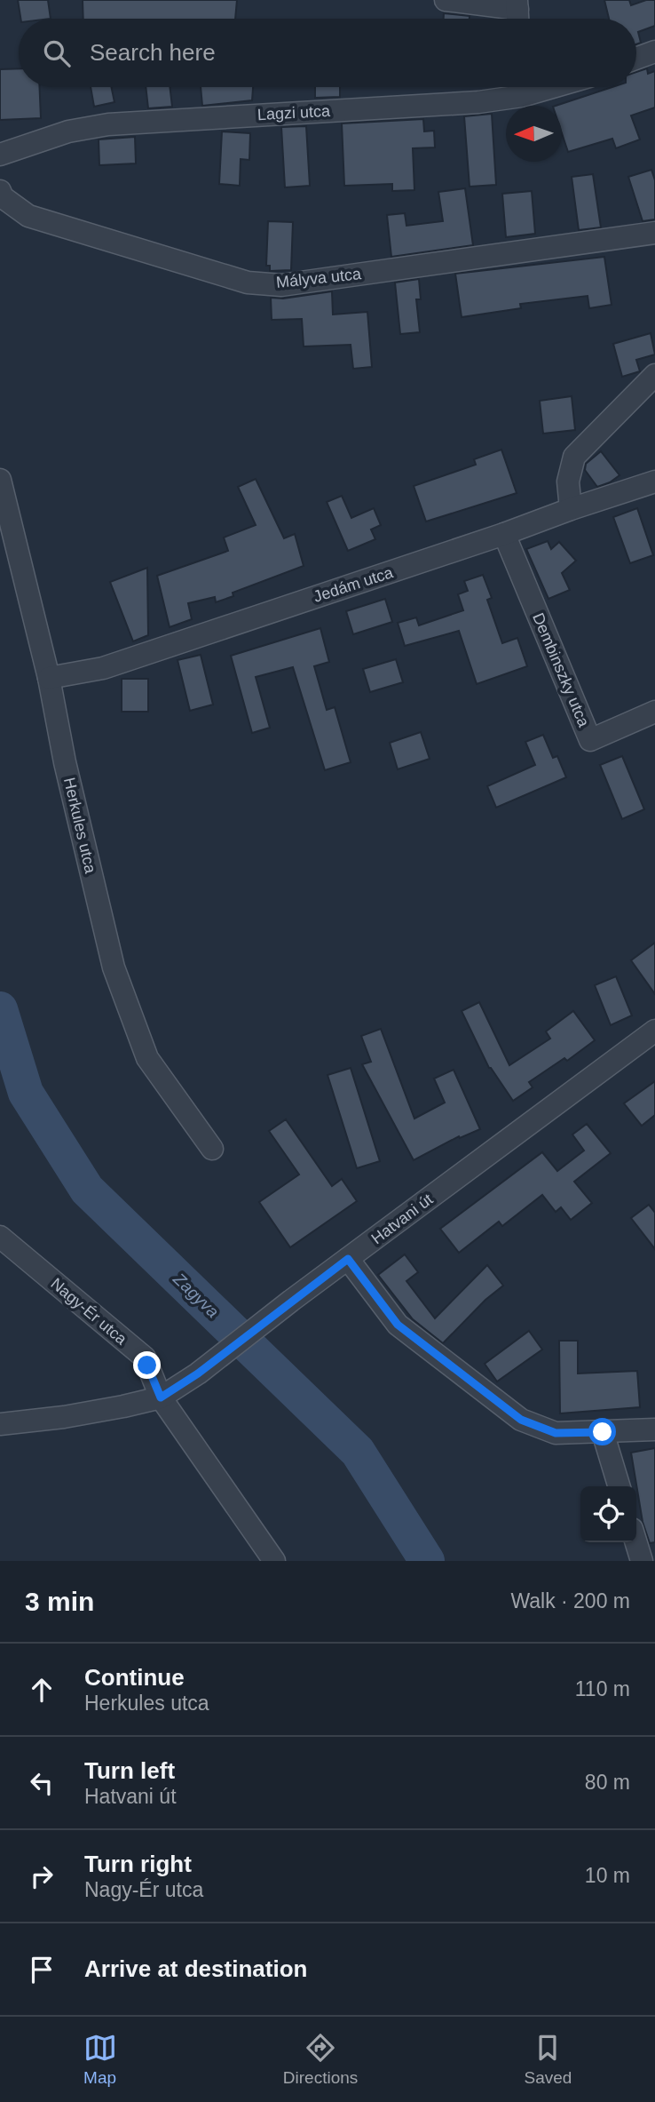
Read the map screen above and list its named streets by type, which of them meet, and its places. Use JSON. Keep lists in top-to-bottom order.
{
  "streets": {
    "street": [
      "Lagzi utca",
      "Mályva utca",
      "Jedám utca",
      "Dembinszky utca",
      "Herkules utca",
      "Hatvani út",
      "Nagy-Ér utca"
    ]
  },
  "crossings": [
    ["Jedám utca", "Dembinszky utca"],
    ["Jedám utca", "Herkules utca"],
    ["Hatvani út", "Nagy-Ér utca"]
  ],
  "water": ["Zagyva"],
  "north": "left",
  "page": {
    "search": "Search here",
    "heading": ["3 min", "Walk · 200 m"],
    "list": [
      ["Continue", "Herkules utca", "110 m"],
      ["Turn left", "Hatvani út", "80 m"],
      ["Turn right", "Nagy-Ér utca", "10 m"],
      "Arrive at destination"
    ],
    "nav": ["Map", "Directions", "Saved"]
  }
}
